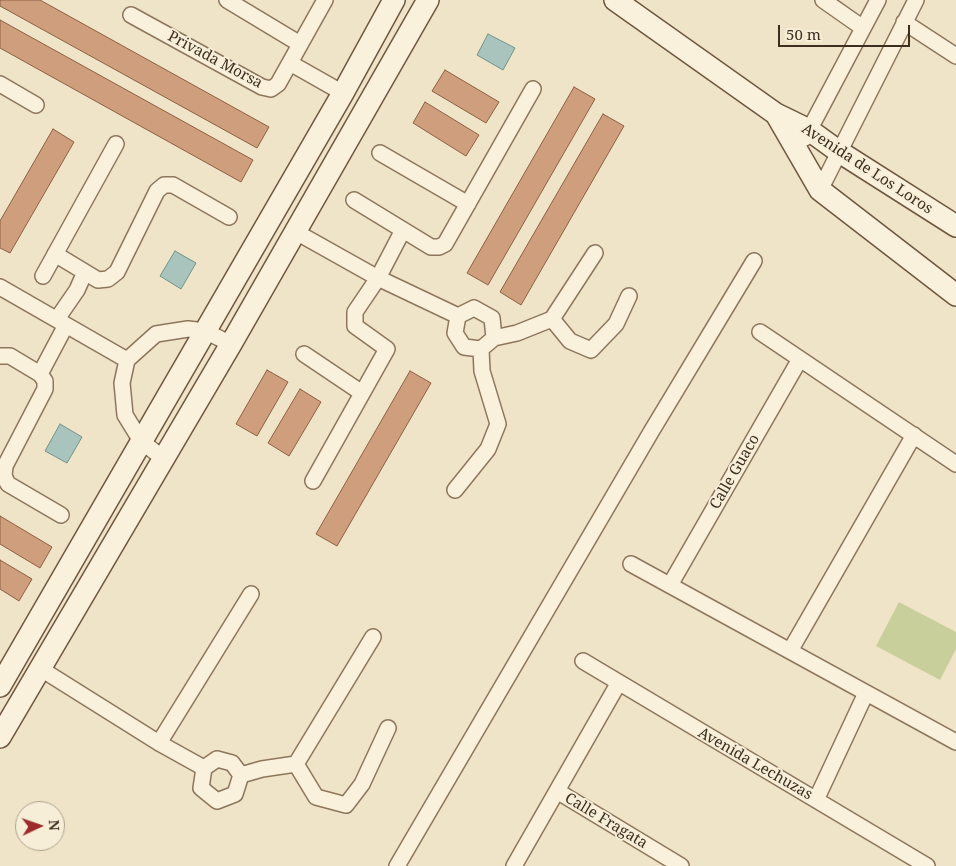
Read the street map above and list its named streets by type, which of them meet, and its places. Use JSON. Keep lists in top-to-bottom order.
{
  "streets": {
    "main road": ["Avenida de Los Loros"],
    "street": [
      "Privada Morsa",
      "Calle Guaco",
      "Avenida Lechuzas",
      "Calle Fragata"
    ]
  },
  "crossings": [
    ["Avenida Lechuzas", "Calle Fragata"]
  ],
  "scale_bar": "50 m",
  "north": "right"
}
